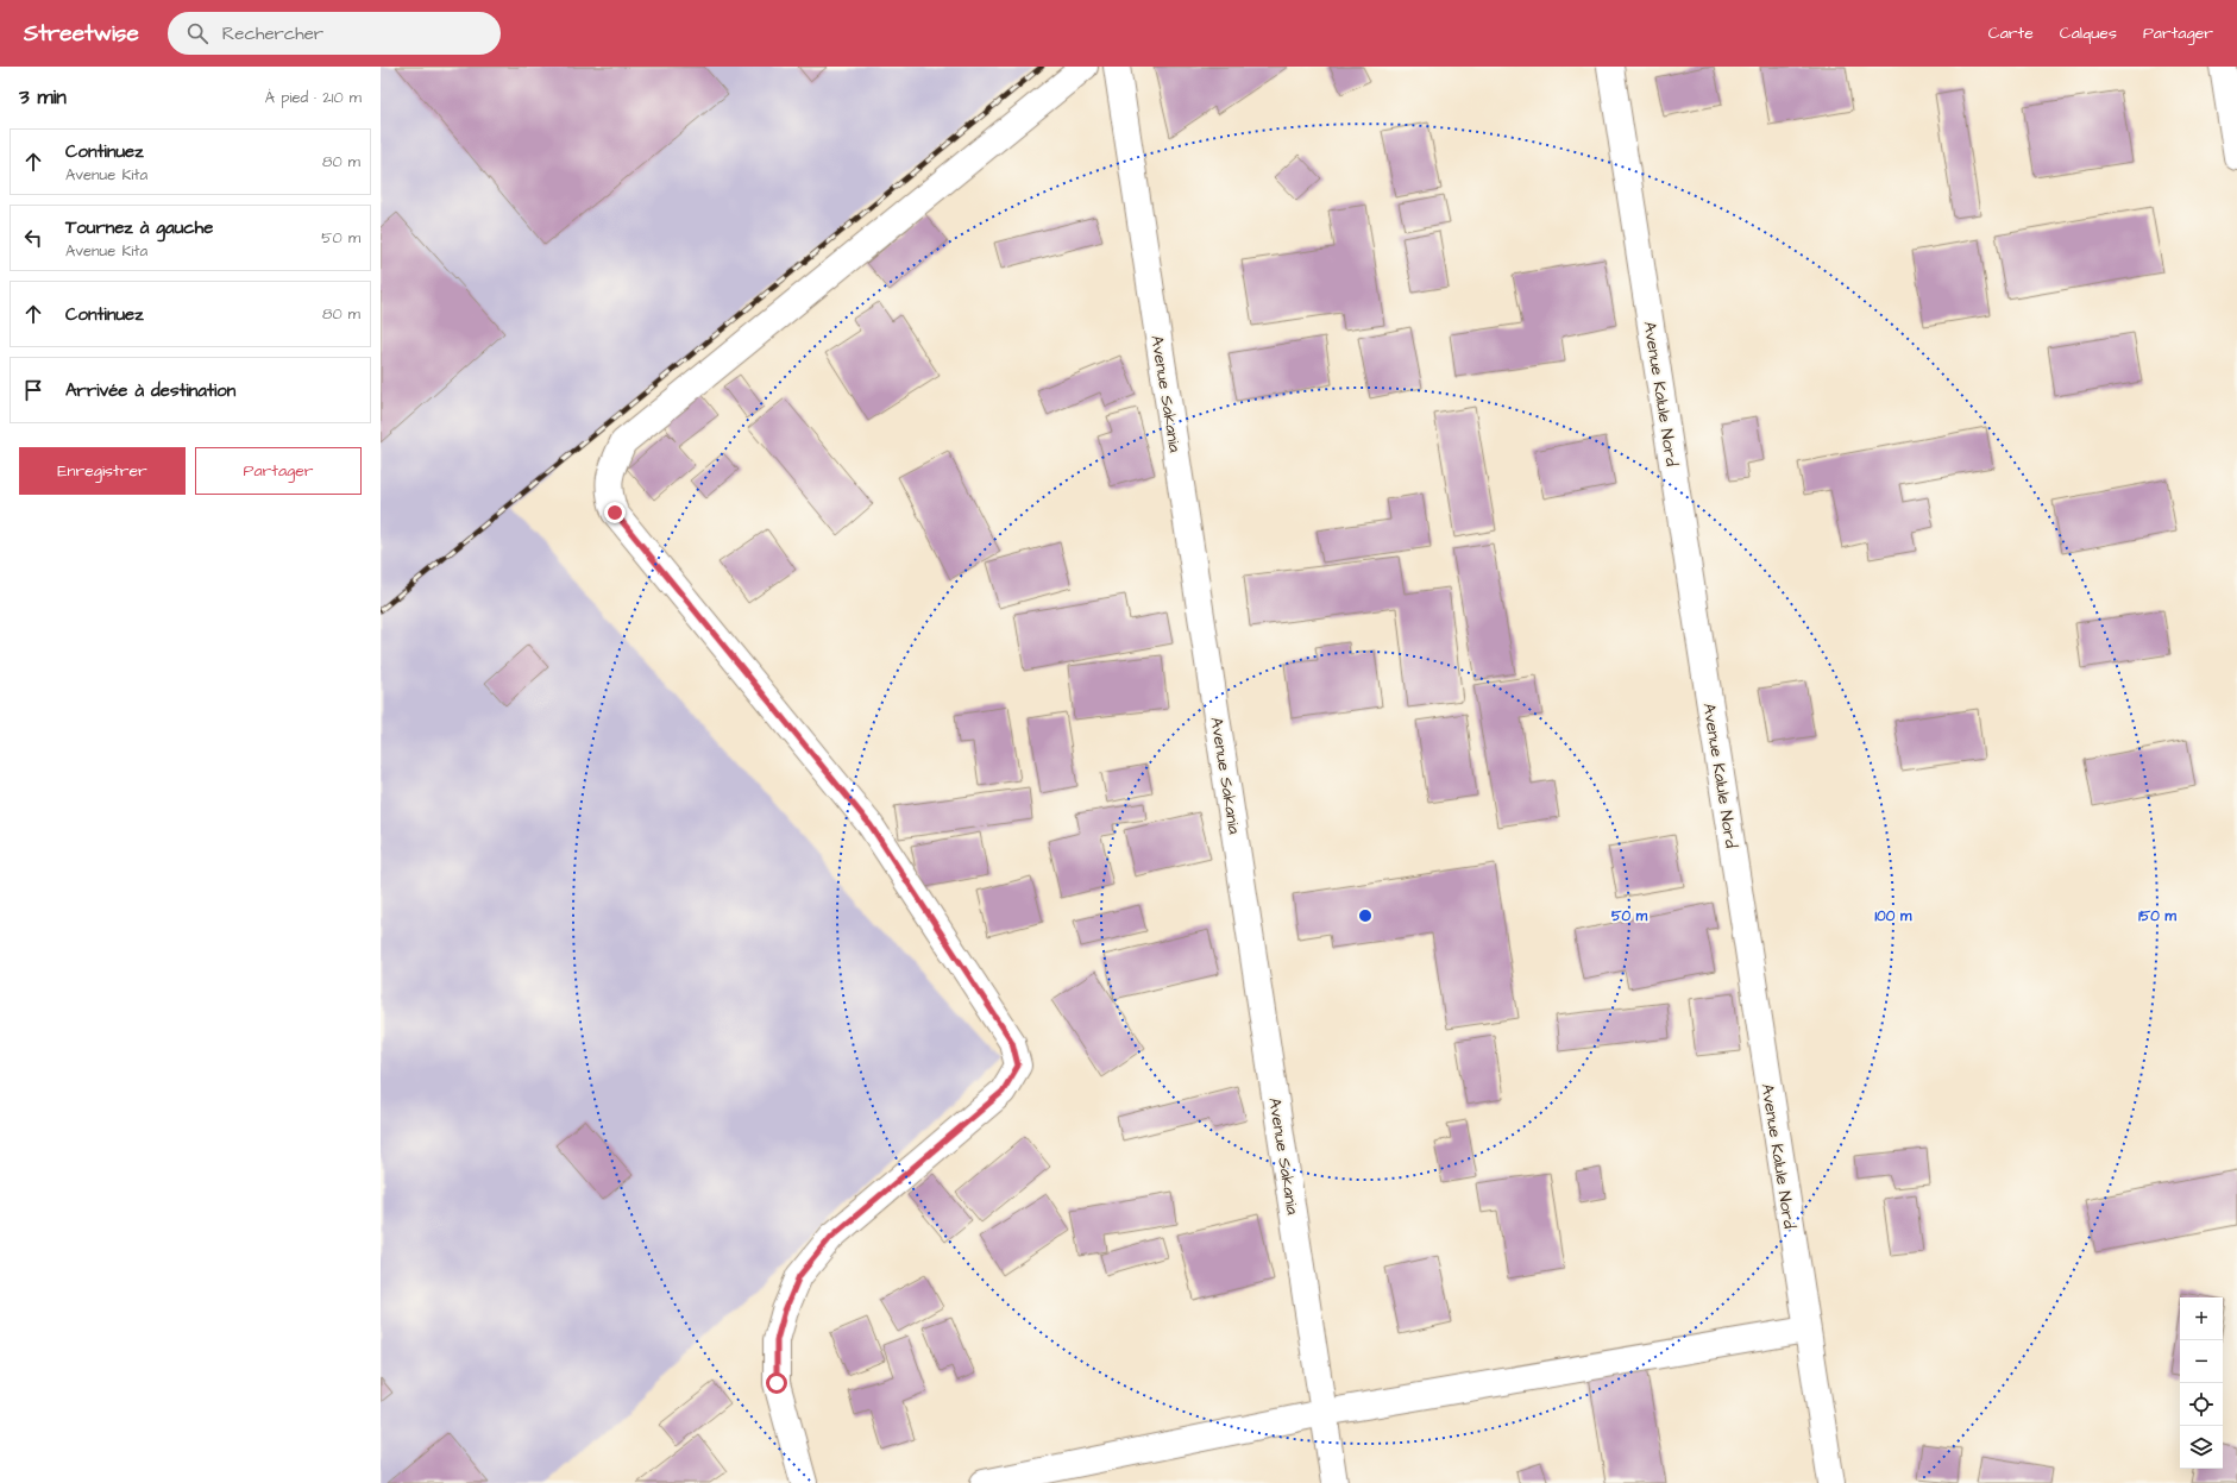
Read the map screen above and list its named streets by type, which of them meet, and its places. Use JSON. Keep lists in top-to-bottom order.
{
  "streets": {
    "street": ["Avenue Sakania", "Avenue Kalule Nord"]
  },
  "page": {
    "header": "Streetwise",
    "search": "Rechercher",
    "nav": ["Carte", "Calques", "Partager"],
    "heading": ["3 min", "À pied · 210 m"],
    "list": [
      ["Continuez", "Avenue Kita", "80 m"],
      ["Tournez à gauche", "Avenue Kita", "50 m"],
      ["Continuez", "80 m"],
      "Arrivée à destination"
    ],
    "buttons": ["Enregistrer", "Partager"],
    "map_buttons": ["+", "−"]
  },
  "rings": ["50 m", "100 m", "150 m"]
}
